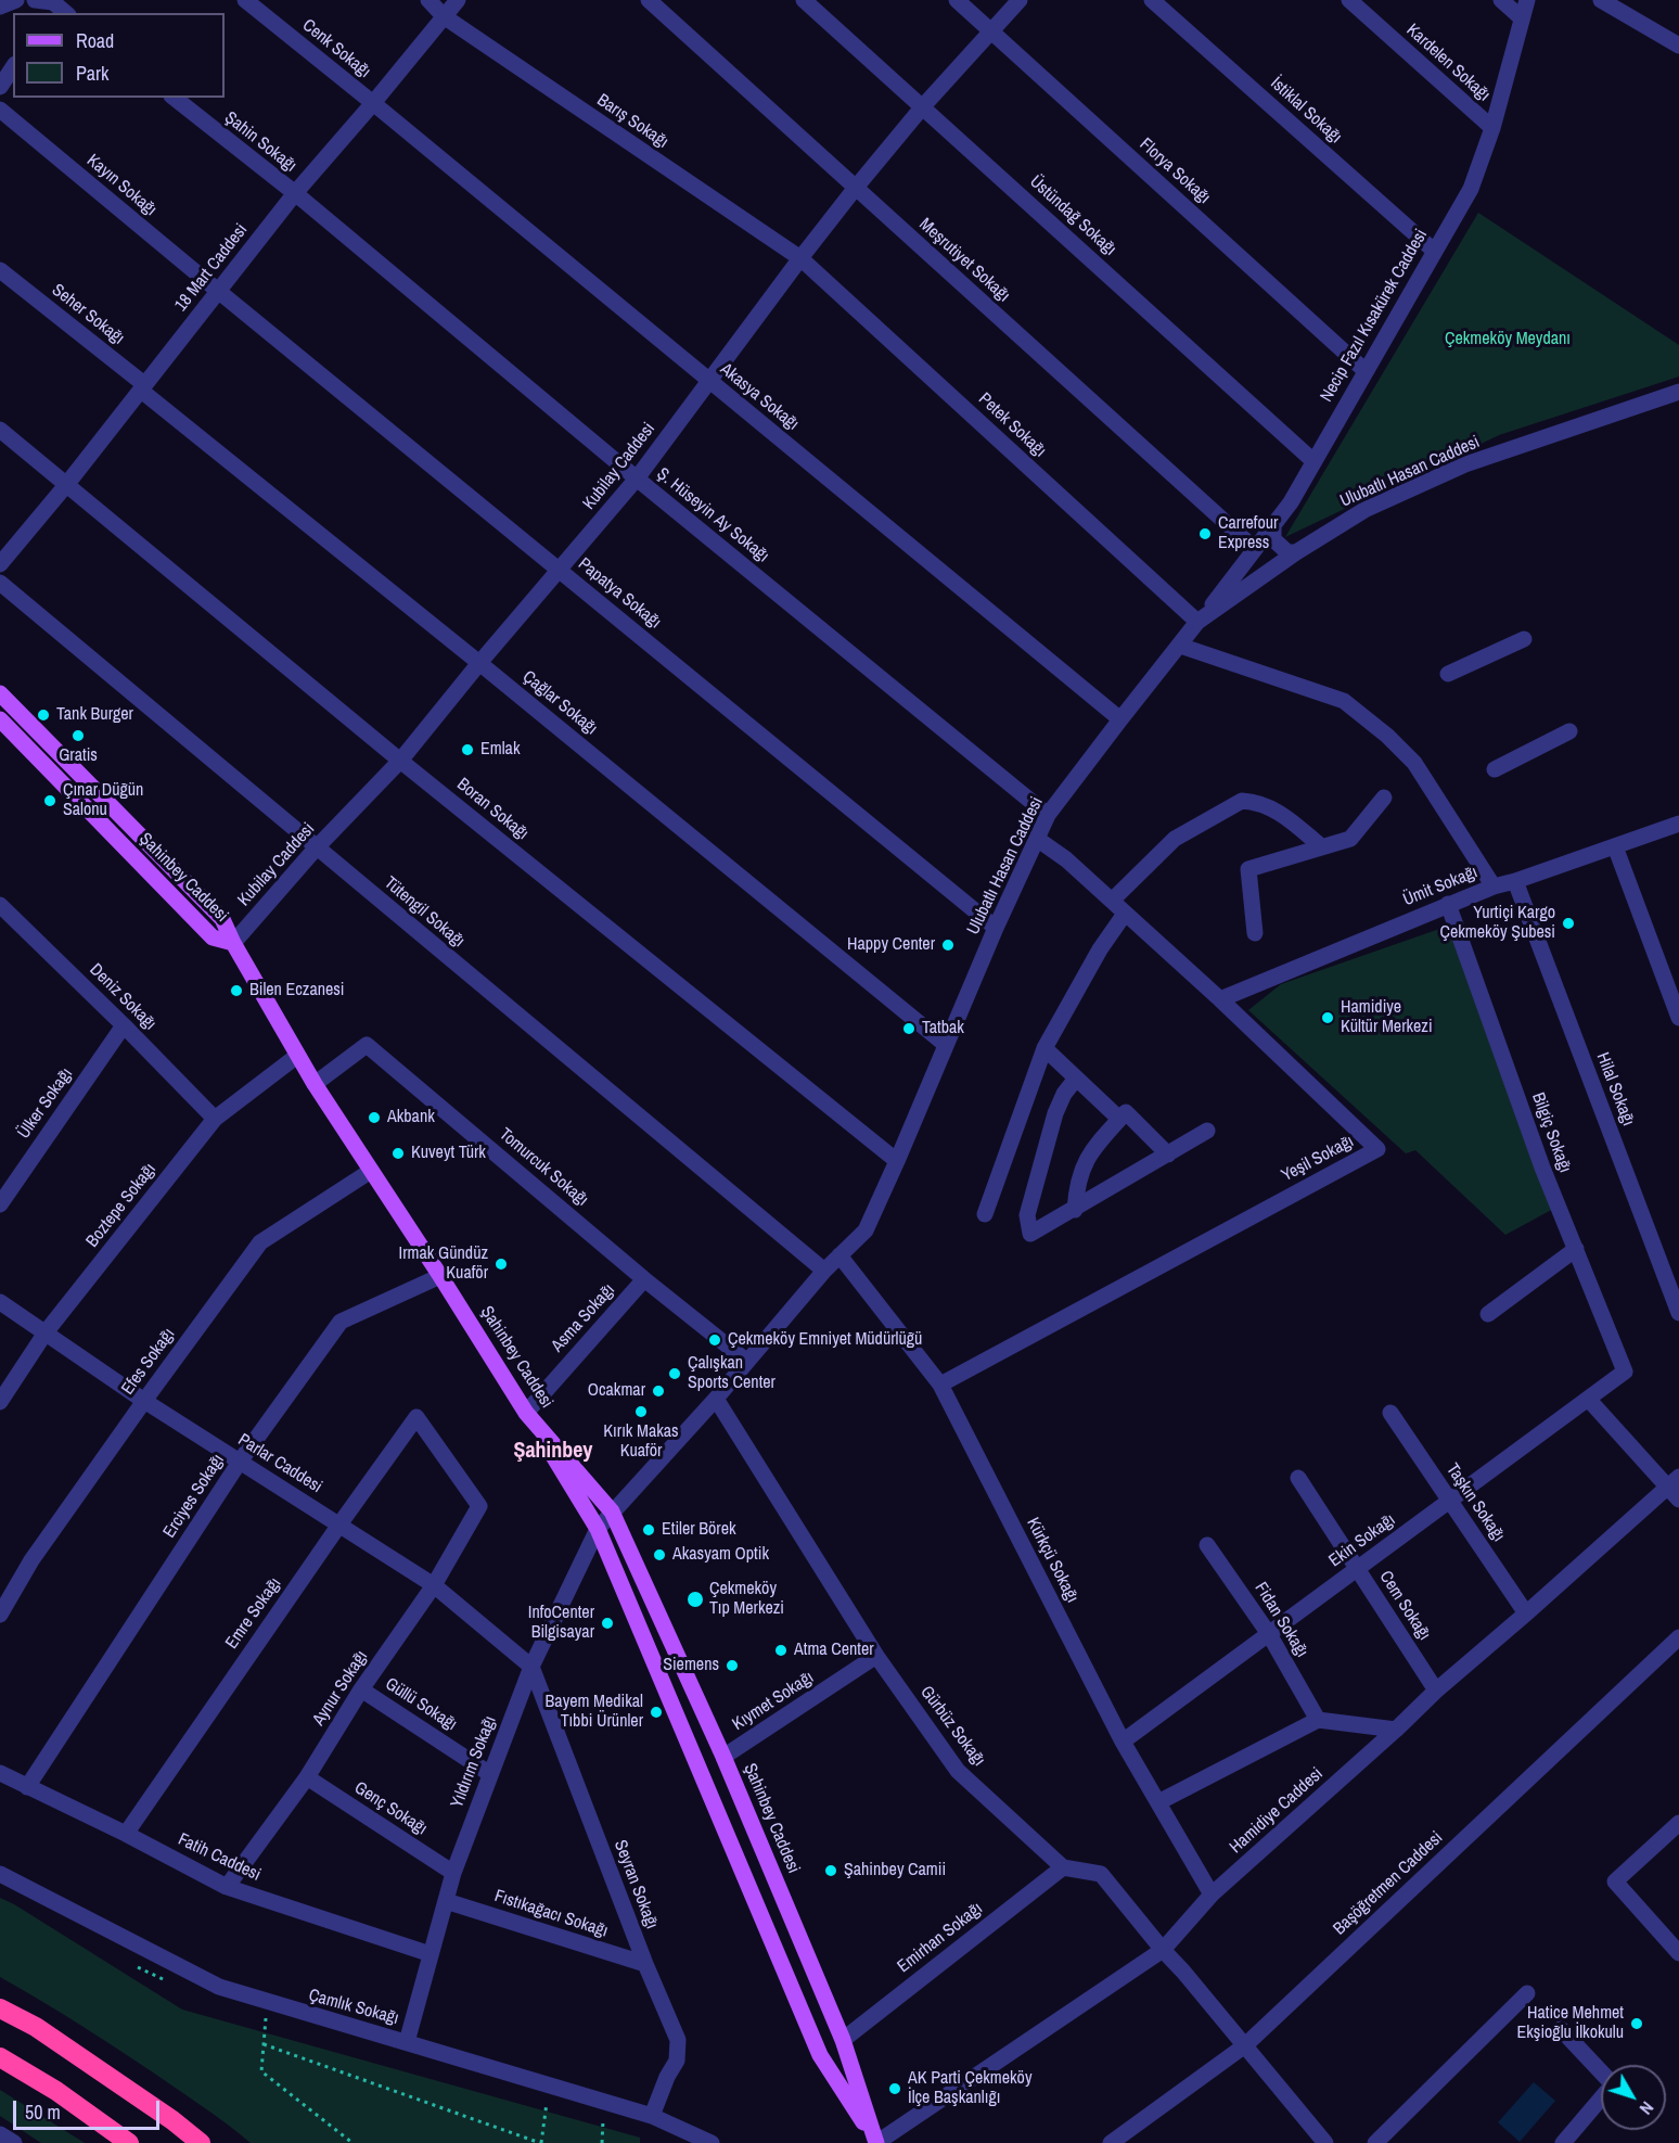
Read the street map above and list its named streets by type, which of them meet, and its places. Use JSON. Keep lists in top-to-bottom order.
{
  "streets": {
    "main road": ["Şahinbey Caddesi"],
    "street": [
      "Cenk Sokağı",
      "Kardelen Sokağı",
      "İstiklal Sokağı",
      "Barış Sokağı",
      "Şahin Sokağı",
      "Florya Sokağı",
      "Kayın Sokağı",
      "Üstündağ Sokağı",
      "Meşrutiyet Sokağı",
      "18 Mart Caddesi",
      "Seher Sokağı",
      "Necip Fazıl Kısakürek Caddesi",
      "Akasya Sokağı",
      "Petek Sokağı",
      "Kubilay Caddesi",
      "Ulubatlı Hasan Caddesi",
      "Ş. Hüseyin Ay Sokağı",
      "Papatya Sokağı",
      "Çağlar Sokağı",
      "Boran Sokağı",
      "Ümit Sokağı",
      "Tütengil Sokağı",
      "Deniz Sokağı",
      "Hilal Sokağı",
      "Ülker Sokağı",
      "Bilgiç Sokağı",
      "Yeşil Sokağı",
      "Tomurcuk Sokağı",
      "Boztepe Sokağı",
      "Asma Sokağı",
      "Efes Sokağı",
      "Parlar Caddesi",
      "Erciyes Sokağı",
      "Taşkın Sokağı",
      "Ekin Sokağı",
      "Kürkçü Sokağı",
      "Cem Sokağı",
      "Emre Sokağı",
      "Fidan Sokağı",
      "Aynur Sokağı",
      "Kıymet Sokağı",
      "Güllü Sokağı",
      "Gürbüz Sokağı",
      "Yıldırım Sokağı",
      "Genç Sokağı",
      "Hamidiye Caddesi",
      "Fatih Caddesi",
      "Başöğretmen Caddesi",
      "Seyran Sokağı",
      "Fıstıkağacı Sokağı",
      "Emirhan Sokağı",
      "Çamlık Sokağı"
    ]
  },
  "crossings": [
    ["Cenk Sokağı", "18 Mart Caddesi"],
    ["Cenk Sokağı", "Akasya Sokağı"],
    ["Kardelen Sokağı", "Necip Fazıl Kısakürek Caddesi"],
    ["İstiklal Sokağı", "Necip Fazıl Kısakürek Caddesi"],
    ["Barış Sokağı", "18 Mart Caddesi"],
    ["Barış Sokağı", "Petek Sokağı"],
    ["Barış Sokağı", "Kubilay Caddesi"],
    ["Şahin Sokağı", "18 Mart Caddesi"],
    ["Şahin Sokağı", "Ş. Hüseyin Ay Sokağı"],
    ["Florya Sokağı", "Necip Fazıl Kısakürek Caddesi"],
    ["Florya Sokağı", "Kubilay Caddesi"],
    ["Kayın Sokağı", "18 Mart Caddesi"],
    ["Kayın Sokağı", "Papatya Sokağı"],
    ["Üstündağ Sokağı", "Necip Fazıl Kısakürek Caddesi"],
    ["Üstündağ Sokağı", "Kubilay Caddesi"],
    ["Meşrutiyet Sokağı", "Necip Fazıl Kısakürek Caddesi"],
    ["Meşrutiyet Sokağı", "Kubilay Caddesi"],
    ["18 Mart Caddesi", "Seher Sokağı"],
    ["18 Mart Caddesi", "Akasya Sokağı"],
    ["18 Mart Caddesi", "Ş. Hüseyin Ay Sokağı"],
    ["18 Mart Caddesi", "Papatya Sokağı"],
    ["18 Mart Caddesi", "Çağlar Sokağı"],
    ["18 Mart Caddesi", "Boran Sokağı"],
    ["Seher Sokağı", "Çağlar Sokağı"],
    ["Necip Fazıl Kısakürek Caddesi", "Petek Sokağı"],
    ["Necip Fazıl Kısakürek Caddesi", "Ulubatlı Hasan Caddesi"],
    ["Akasya Sokağı", "Kubilay Caddesi"],
    ["Akasya Sokağı", "Ulubatlı Hasan Caddesi"],
    ["Petek Sokağı", "Kubilay Caddesi"],
    ["Petek Sokağı", "Ulubatlı Hasan Caddesi"],
    ["Kubilay Caddesi", "Ş. Hüseyin Ay Sokağı"],
    ["Kubilay Caddesi", "Papatya Sokağı"],
    ["Kubilay Caddesi", "Çağlar Sokağı"],
    ["Kubilay Caddesi", "Boran Sokağı"],
    ["Kubilay Caddesi", "Şahinbey Caddesi"],
    ["Kubilay Caddesi", "Tütengil Sokağı"],
    ["Ulubatlı Hasan Caddesi", "Ş. Hüseyin Ay Sokağı"],
    ["Ulubatlı Hasan Caddesi", "Papatya Sokağı"],
    ["Ulubatlı Hasan Caddesi", "Çağlar Sokağı"],
    ["Ulubatlı Hasan Caddesi", "Boran Sokağı"],
    ["Ulubatlı Hasan Caddesi", "Şahinbey Caddesi"],
    ["Ulubatlı Hasan Caddesi", "Tütengil Sokağı"],
    ["Ulubatlı Hasan Caddesi", "Yeşil Sokağı"],
    ["Ulubatlı Hasan Caddesi", "Tomurcuk Sokağı"],
    ["Ulubatlı Hasan Caddesi", "Kürkçü Sokağı"],
    ["Ulubatlı Hasan Caddesi", "Gürbüz Sokağı"],
    ["Ulubatlı Hasan Caddesi", "Yıldırım Sokağı"],
    ["Şahinbey Caddesi", "Tomurcuk Sokağı"],
    ["Şahinbey Caddesi", "Boztepe Sokağı"],
    ["Şahinbey Caddesi", "Asma Sokağı"],
    ["Şahinbey Caddesi", "Efes Sokağı"],
    ["Şahinbey Caddesi", "Erciyes Sokağı"],
    ["Şahinbey Caddesi", "Kıymet Sokağı"],
    ["Şahinbey Caddesi", "Yıldırım Sokağı"],
    ["Şahinbey Caddesi", "Hamidiye Caddesi"],
    ["Şahinbey Caddesi", "Emirhan Sokağı"],
    ["Ümit Sokağı", "Hilal Sokağı"],
    ["Ümit Sokağı", "Bilgiç Sokağı"],
    ["Ümit Sokağı", "Yeşil Sokağı"],
    ["Deniz Sokağı", "Ülker Sokağı"],
    ["Deniz Sokağı", "Boztepe Sokağı"],
    ["Bilgiç Sokağı", "Ekin Sokağı"],
    ["Yeşil Sokağı", "Kürkçü Sokağı"],
    ["Tomurcuk Sokağı", "Asma Sokağı"],
    ["Boztepe Sokağı", "Parlar Caddesi"],
    ["Efes Sokağı", "Parlar Caddesi"],
    ["Parlar Caddesi", "Erciyes Sokağı"],
    ["Parlar Caddesi", "Emre Sokağı"],
    ["Parlar Caddesi", "Aynur Sokağı"],
    ["Parlar Caddesi", "Yıldırım Sokağı"],
    ["Parlar Caddesi", "Seyran Sokağı"],
    ["Erciyes Sokağı", "Fatih Caddesi"],
    ["Taşkın Sokağı", "Ekin Sokağı"],
    ["Taşkın Sokağı", "Hamidiye Caddesi"],
    ["Ekin Sokağı", "Kürkçü Sokağı"],
    ["Ekin Sokağı", "Cem Sokağı"],
    ["Ekin Sokağı", "Fidan Sokağı"],
    ["Kürkçü Sokağı", "Hamidiye Caddesi"],
    ["Cem Sokağı", "Hamidiye Caddesi"],
    ["Emre Sokağı", "Aynur Sokağı"],
    ["Emre Sokağı", "Fatih Caddesi"],
    ["Aynur Sokağı", "Güllü Sokağı"],
    ["Aynur Sokağı", "Genç Sokağı"],
    ["Aynur Sokağı", "Fatih Caddesi"],
    ["Kıymet Sokağı", "Gürbüz Sokağı"],
    ["Güllü Sokağı", "Yıldırım Sokağı"],
    ["Gürbüz Sokağı", "Emirhan Sokağı"],
    ["Yıldırım Sokağı", "Genç Sokağı"],
    ["Yıldırım Sokağı", "Fatih Caddesi"],
    ["Yıldırım Sokağı", "Seyran Sokağı"],
    ["Yıldırım Sokağı", "Fıstıkağacı Sokağı"],
    ["Yıldırım Sokağı", "Çamlık Sokağı"],
    ["Seyran Sokağı", "Fıstıkağacı Sokağı"],
    ["Seyran Sokağı", "Çamlık Sokağı"]
  ],
  "districts": ["Şahinbey"],
  "parks": ["Çekmeköy Meydanı"],
  "places": [
    "Carrefour Express",
    "Tank Burger",
    "Gratis",
    "Emlak",
    "Çınar Düğün Salonu",
    "Yurtiçi Kargo Çekmeköy Şubesi",
    "Happy Center",
    "Bilen Eczanesi",
    "Hamidiye Kültür Merkezi",
    "Tatbak",
    "Akbank",
    "Kuveyt Türk",
    "Irmak Gündüz Kuaför",
    "Çekmeköy Emniyet Müdürlüğü",
    "Çalışkan Sports Center",
    "Ocakmar",
    "Kırık Makas Kuaför",
    "Etiler Börek",
    "Akasyam Optik",
    "Çekmeköy Tıp Merkezi",
    "InfoCenter Bilgisayar",
    "Atma Center",
    "Siemens",
    "Bayem Medikal Tıbbi Ürünler",
    "Şahinbey Camii",
    "Hatice Mehmet Ekşioğlu İlkokulu",
    "AK Parti Çekmeköy İlçe Başkanlığı"
  ],
  "legend": ["Road", "Park"],
  "scale_bar": "50 m",
  "north": "bottom right"
}
